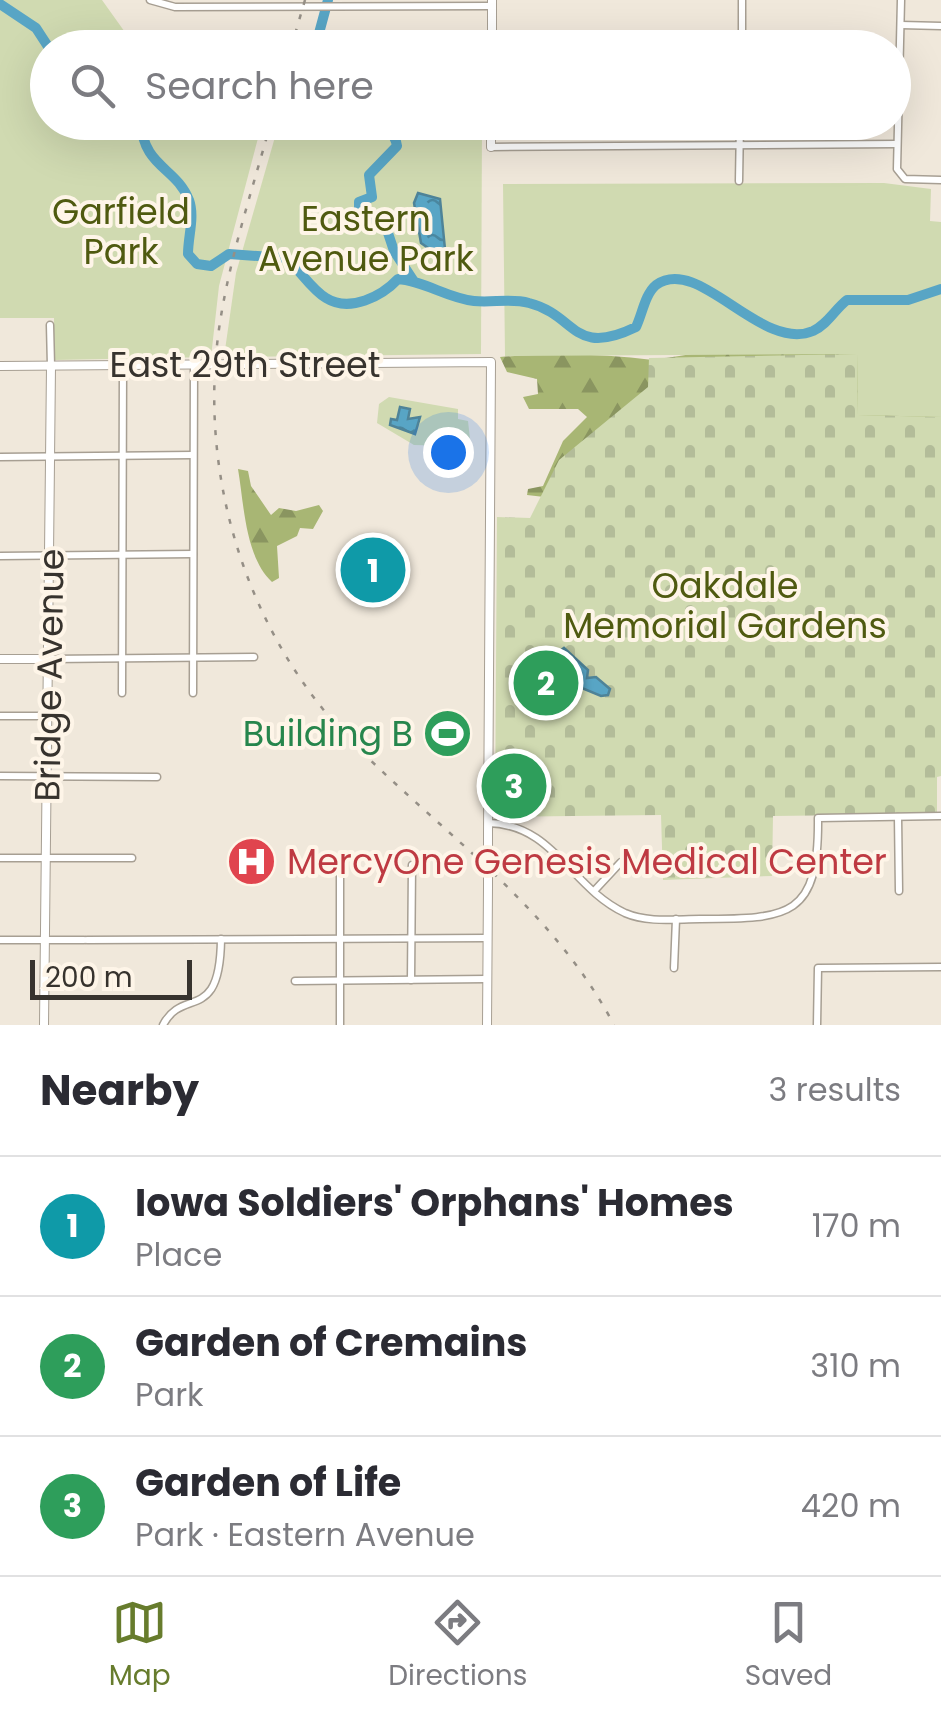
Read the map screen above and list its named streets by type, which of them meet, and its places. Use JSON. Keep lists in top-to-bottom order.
{
  "streets": {
    "street": ["East 29th Street", "Bridge Avenue"]
  },
  "crossings": [
    ["East 29th Street", "Bridge Avenue"]
  ],
  "parks": ["Garfield Park", "Eastern Avenue Park", "Oakdale Memorial Gardens"],
  "places": {
    "sports": ["Building B"],
    "hospital": ["MercyOne Genesis Medical Center"]
  },
  "scale_bar": "200 m",
  "page": {
    "search": "Search here",
    "pins": ["1", "2", "3"],
    "scale": "200 m",
    "heading": ["Nearby", "3 results"],
    "list": [
      {
        "mark": "1",
        "name": "Iowa Soldiers' Orphans' Homes",
        "note": "Place",
        "value": "170 m"
      },
      {
        "mark": "2",
        "name": "Garden of Cremains",
        "note": "Park",
        "value": "310 m"
      },
      {
        "mark": "3",
        "name": "Garden of Life",
        "note": "Park · Eastern Avenue",
        "value": "420 m"
      }
    ],
    "nav": ["Map", "Directions", "Saved"]
  }
}
